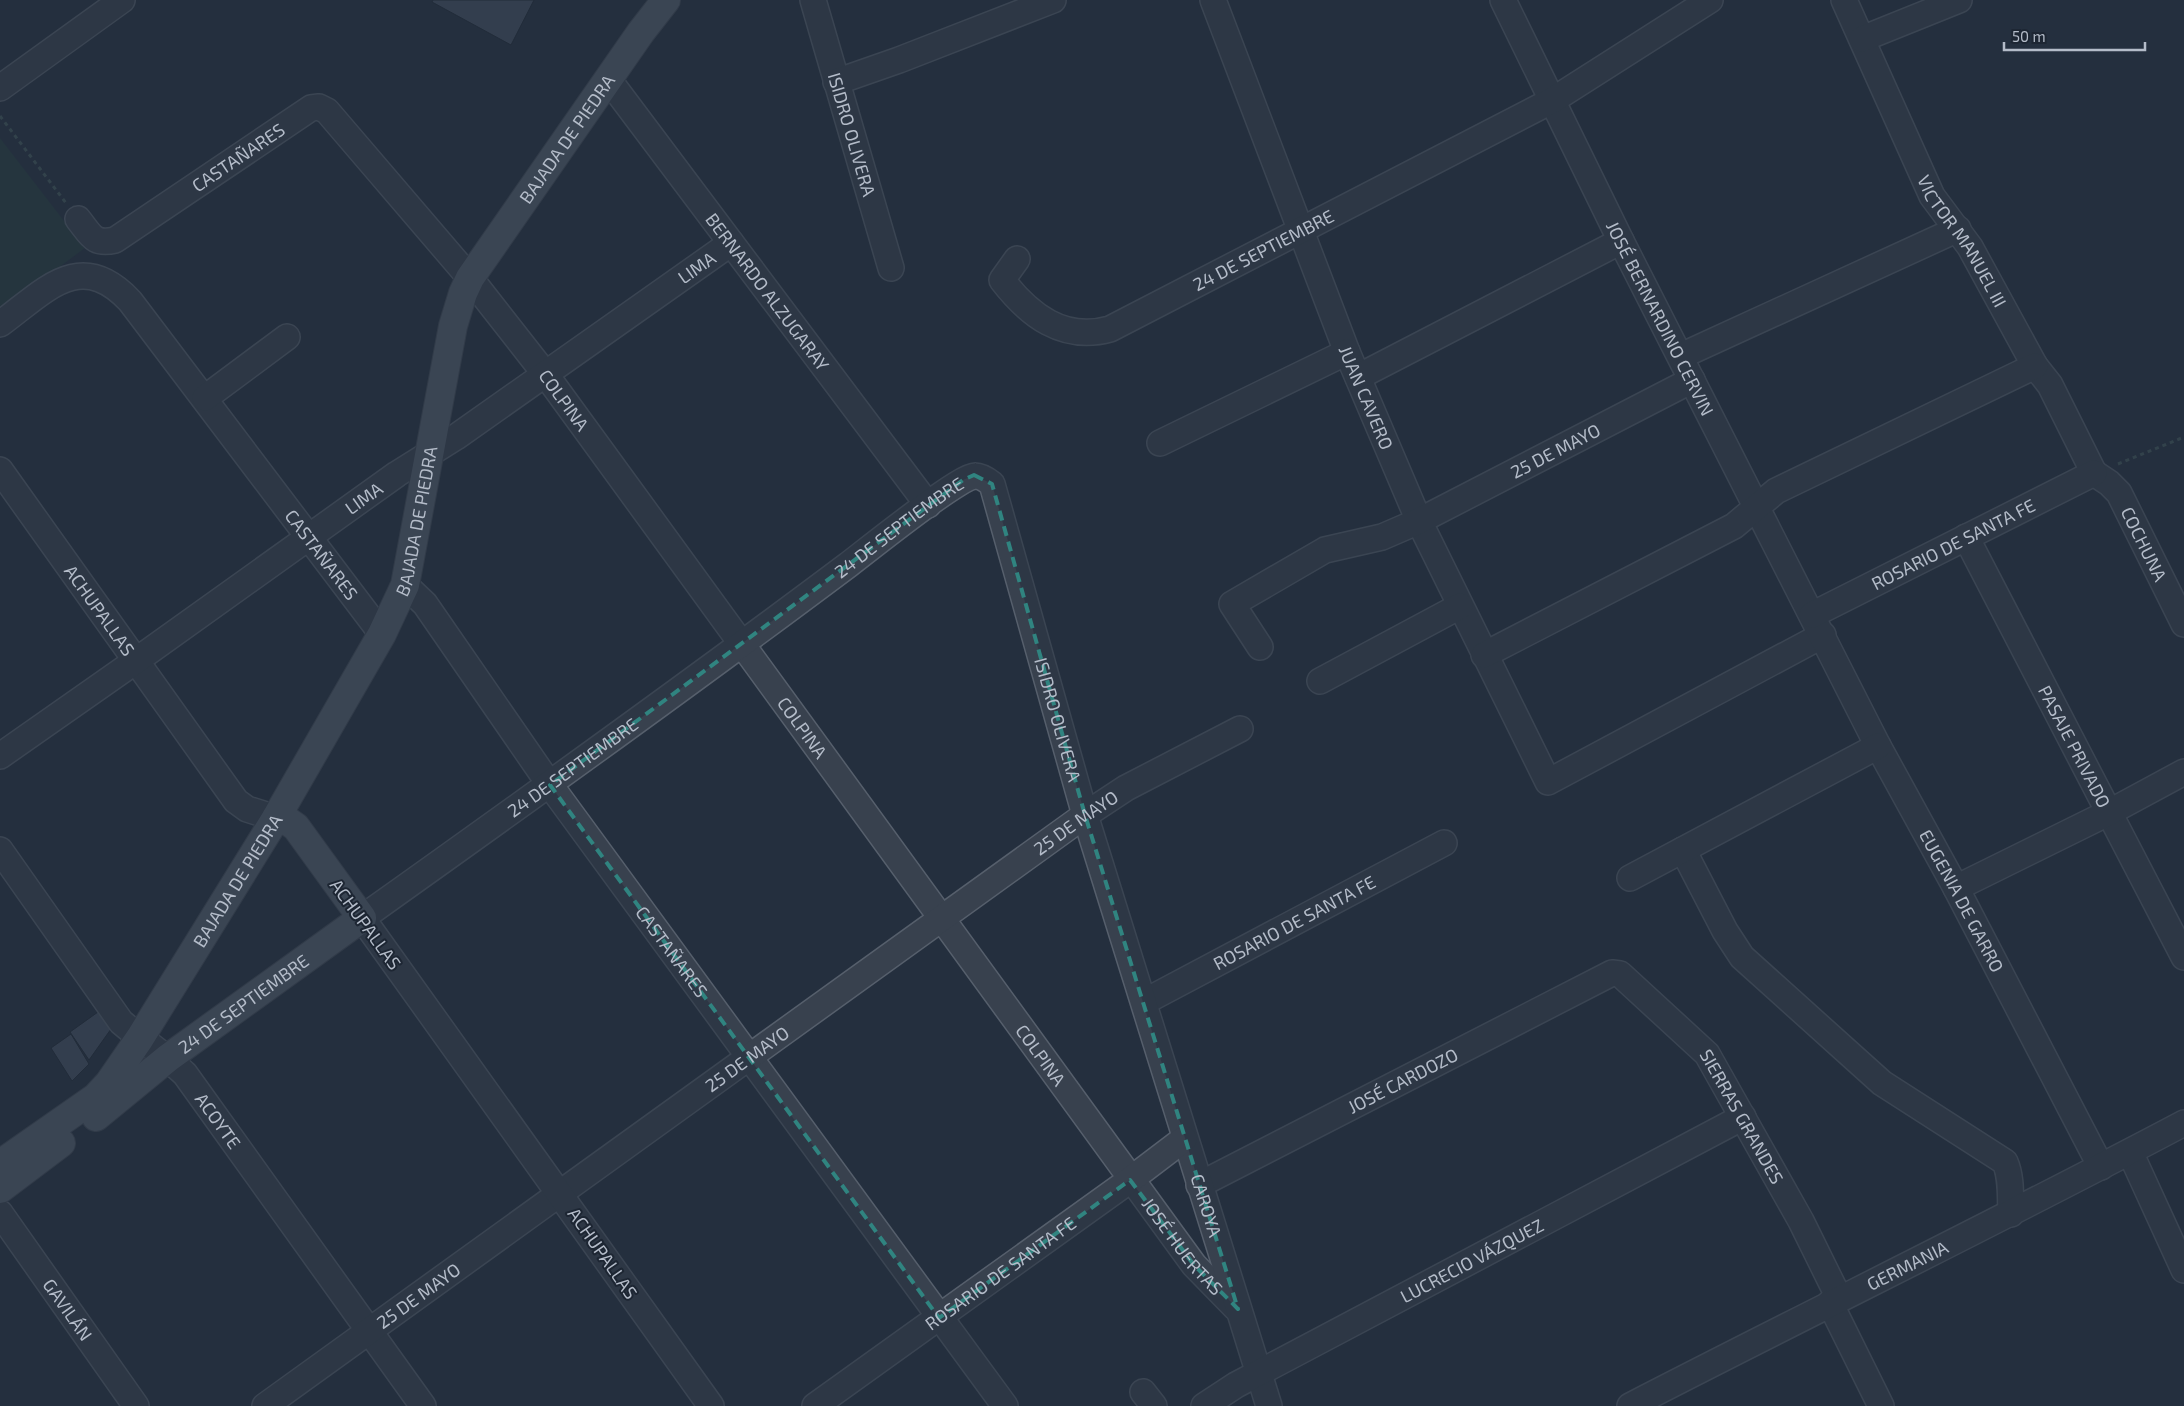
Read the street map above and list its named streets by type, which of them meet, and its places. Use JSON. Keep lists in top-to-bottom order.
{
  "streets": {
    "main road": ["BAJADA DE PIEDRA", "24 DE SEPTIEMBRE", "ACHUPALLAS"],
    "street": [
      "ISIDRO OLIVERA",
      "CASTAÑARES",
      "VICTOR MANUEL III",
      "LIMA",
      "BERNARDO ALZUGARAY",
      "JOSÉ BERNARDINO CERVIN",
      "JUAN CAVERO",
      "COLPINA",
      "25 DE MAYO",
      "ROSARIO DE SANTA FE",
      "COCHUNA",
      "PASAJE PRIVADO",
      "EUGENIA DE GARRO",
      "JOSÉ CARDOZO",
      "SIERRAS GRANDES",
      "ACOYTE",
      "CAROYA",
      "JOSÉ HUERTAS",
      "LUCRECIO VÁZQUEZ",
      "GERMANIA",
      "GAVILÁN"
    ]
  },
  "crossings": [
    ["ISIDRO OLIVERA", "24 DE SEPTIEMBRE"],
    ["ISIDRO OLIVERA", "25 DE MAYO"],
    ["ISIDRO OLIVERA", "ROSARIO DE SANTA FE"],
    ["ISIDRO OLIVERA", "CAROYA"],
    ["BAJADA DE PIEDRA", "CASTAÑARES"],
    ["BAJADA DE PIEDRA", "LIMA"],
    ["BAJADA DE PIEDRA", "BERNARDO ALZUGARAY"],
    ["BAJADA DE PIEDRA", "COLPINA"],
    ["BAJADA DE PIEDRA", "ACHUPALLAS"],
    ["BAJADA DE PIEDRA", "ACOYTE"],
    ["CASTAÑARES", "24 DE SEPTIEMBRE"],
    ["CASTAÑARES", "LIMA"],
    ["CASTAÑARES", "COLPINA"],
    ["CASTAÑARES", "25 DE MAYO"],
    ["CASTAÑARES", "ROSARIO DE SANTA FE"],
    ["VICTOR MANUEL III", "ROSARIO DE SANTA FE"],
    ["VICTOR MANUEL III", "COCHUNA"],
    ["24 DE SEPTIEMBRE", "BERNARDO ALZUGARAY"],
    ["24 DE SEPTIEMBRE", "JOSÉ BERNARDINO CERVIN"],
    ["24 DE SEPTIEMBRE", "JUAN CAVERO"],
    ["24 DE SEPTIEMBRE", "COLPINA"],
    ["24 DE SEPTIEMBRE", "ACHUPALLAS"],
    ["24 DE SEPTIEMBRE", "ACOYTE"],
    ["LIMA", "BERNARDO ALZUGARAY"],
    ["LIMA", "COLPINA"],
    ["LIMA", "ACHUPALLAS"],
    ["JOSÉ BERNARDINO CERVIN", "25 DE MAYO"],
    ["JOSÉ BERNARDINO CERVIN", "ROSARIO DE SANTA FE"],
    ["JOSÉ BERNARDINO CERVIN", "EUGENIA DE GARRO"],
    ["JUAN CAVERO", "25 DE MAYO"],
    ["JUAN CAVERO", "ROSARIO DE SANTA FE"],
    ["COLPINA", "25 DE MAYO"],
    ["COLPINA", "ROSARIO DE SANTA FE"],
    ["COLPINA", "JOSÉ HUERTAS"],
    ["25 DE MAYO", "ACHUPALLAS"],
    ["25 DE MAYO", "ACOYTE"],
    ["ROSARIO DE SANTA FE", "COCHUNA"],
    ["ROSARIO DE SANTA FE", "PASAJE PRIVADO"],
    ["ROSARIO DE SANTA FE", "EUGENIA DE GARRO"],
    ["ROSARIO DE SANTA FE", "CAROYA"],
    ["ROSARIO DE SANTA FE", "JOSÉ HUERTAS"],
    ["EUGENIA DE GARRO", "GERMANIA"],
    ["JOSÉ CARDOZO", "SIERRAS GRANDES"],
    ["JOSÉ CARDOZO", "CAROYA"],
    ["SIERRAS GRANDES", "LUCRECIO VÁZQUEZ"],
    ["SIERRAS GRANDES", "GERMANIA"],
    ["CAROYA", "JOSÉ HUERTAS"],
    ["CAROYA", "LUCRECIO VÁZQUEZ"]
  ],
  "scale_bar": "50 m"
}
